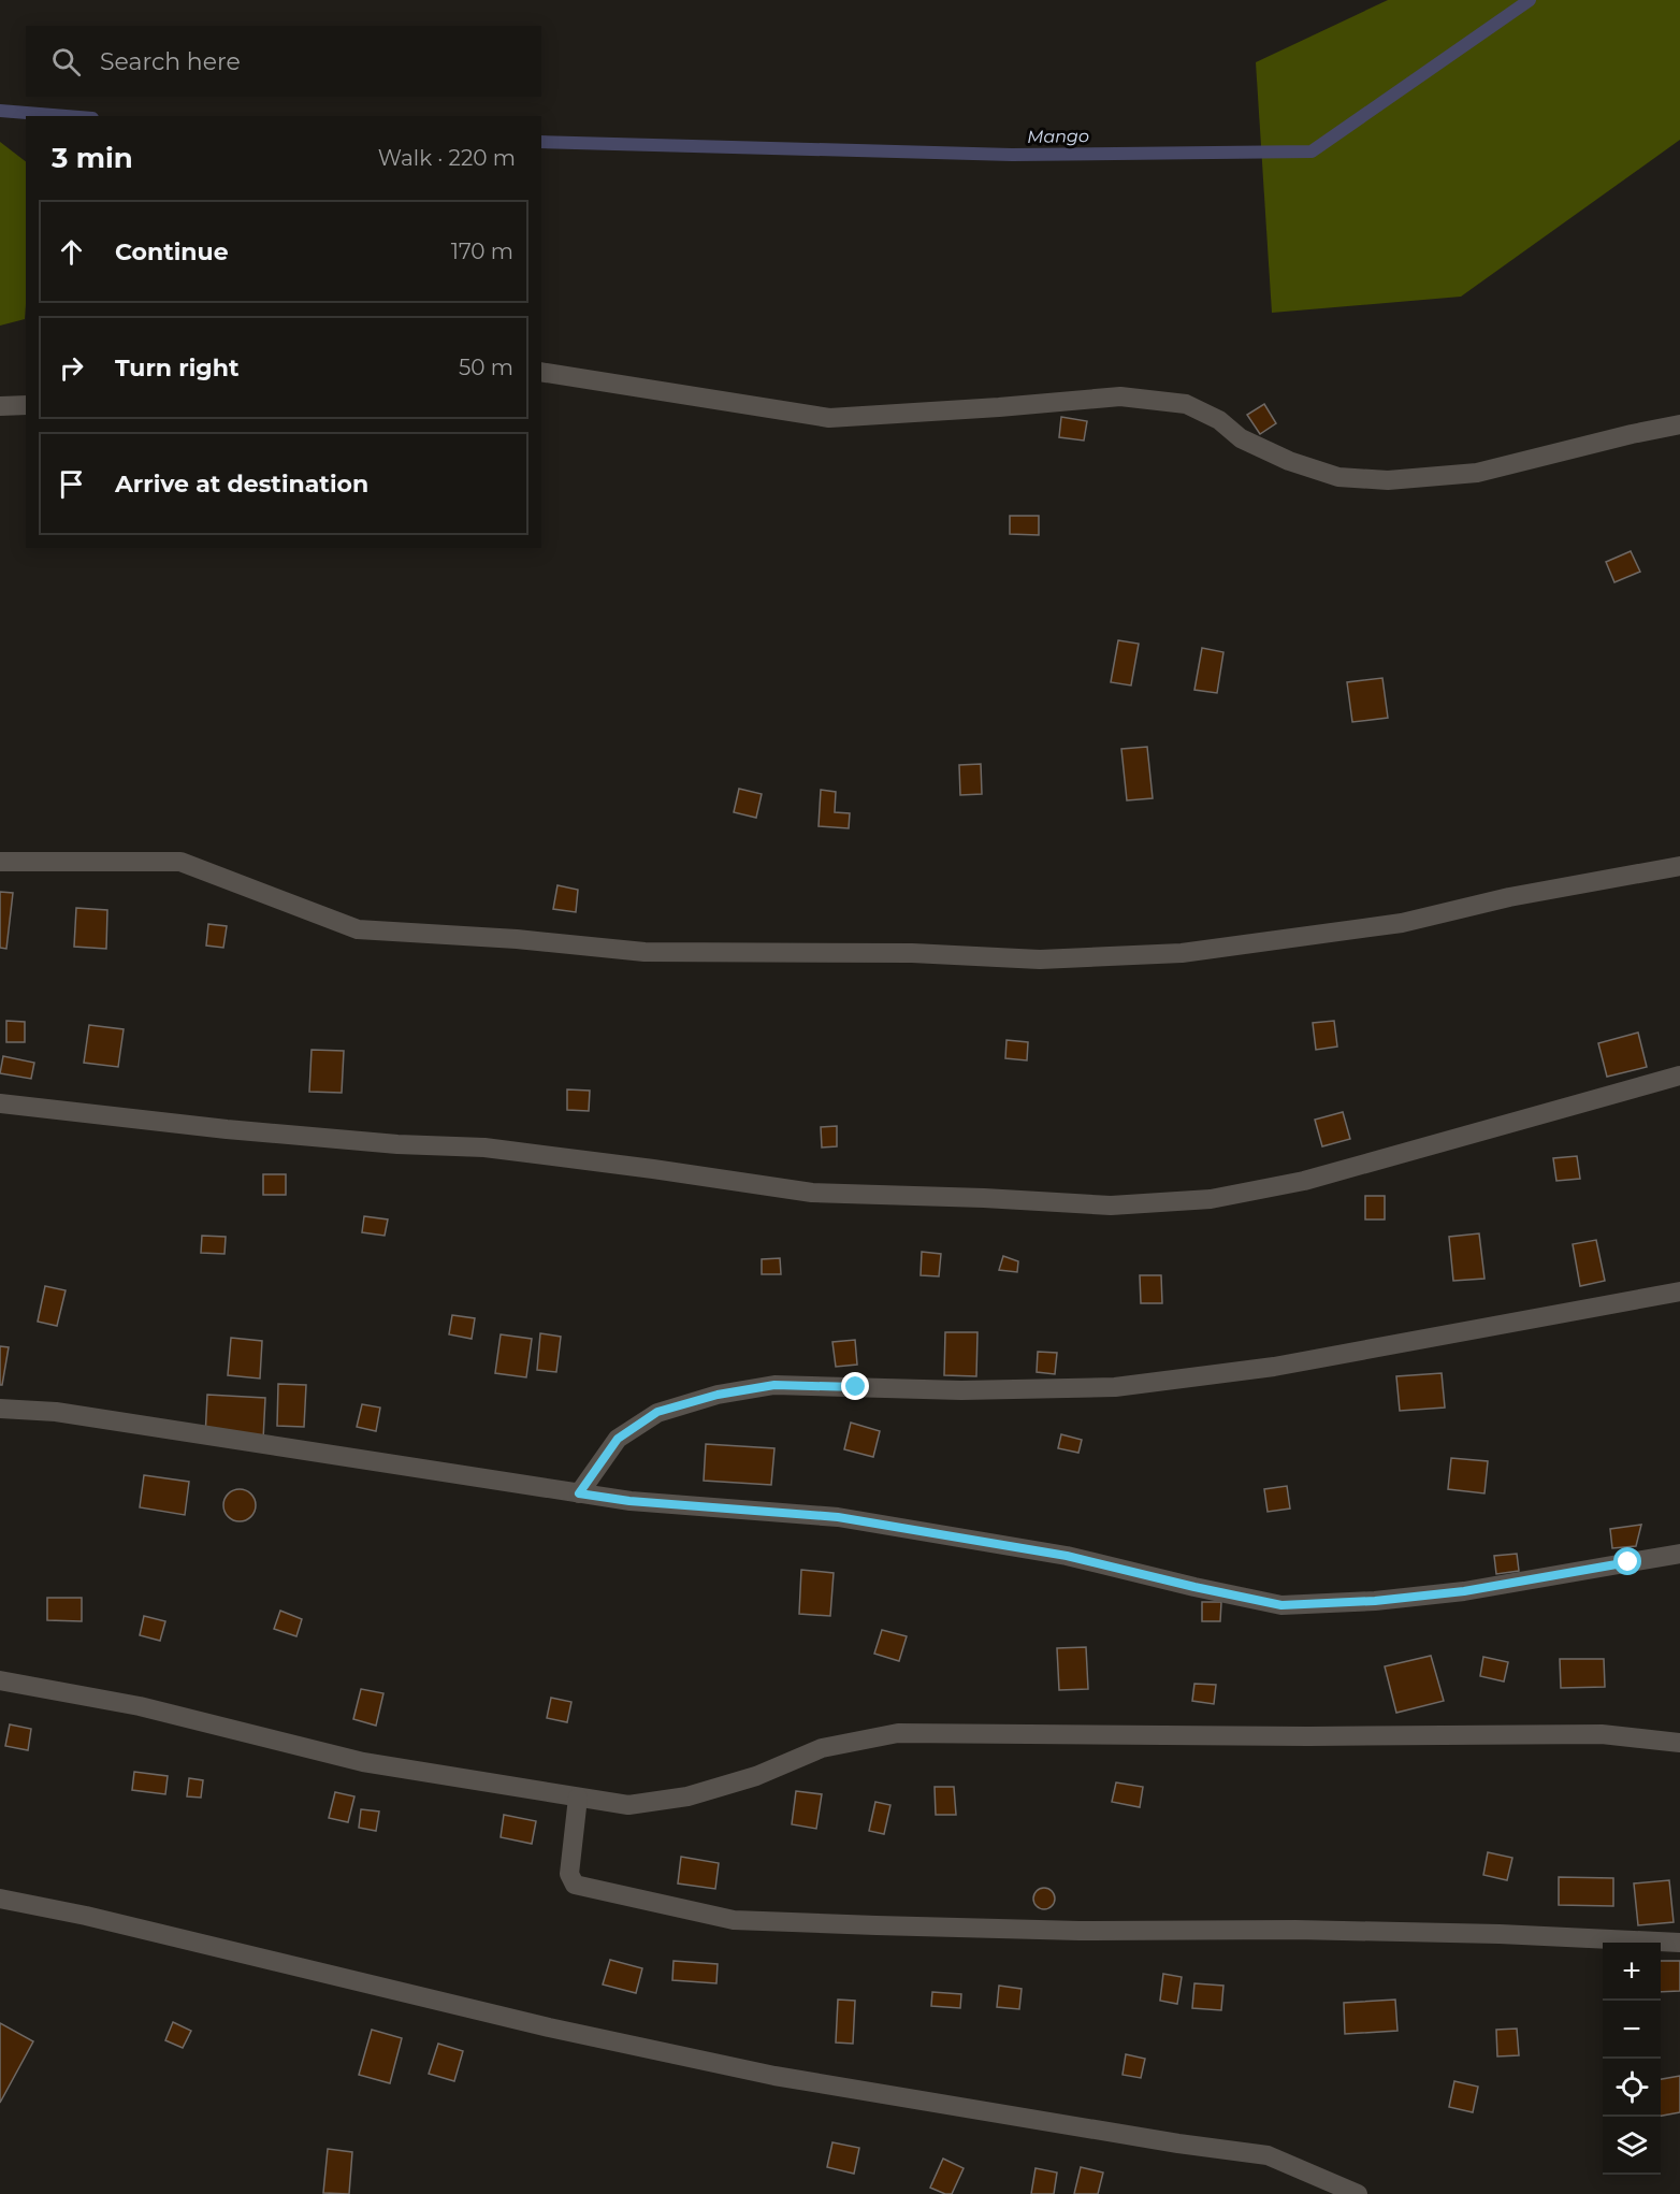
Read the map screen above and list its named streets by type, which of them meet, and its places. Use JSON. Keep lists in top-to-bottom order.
{
  "water": ["Mango"],
  "page": {
    "search": "Search here",
    "heading": ["3 min", "Walk · 220 m"],
    "list": [
      ["Continue", "170 m"],
      ["Turn right", "50 m"],
      "Arrive at destination"
    ],
    "map_buttons": ["+", "−"]
  }
}
